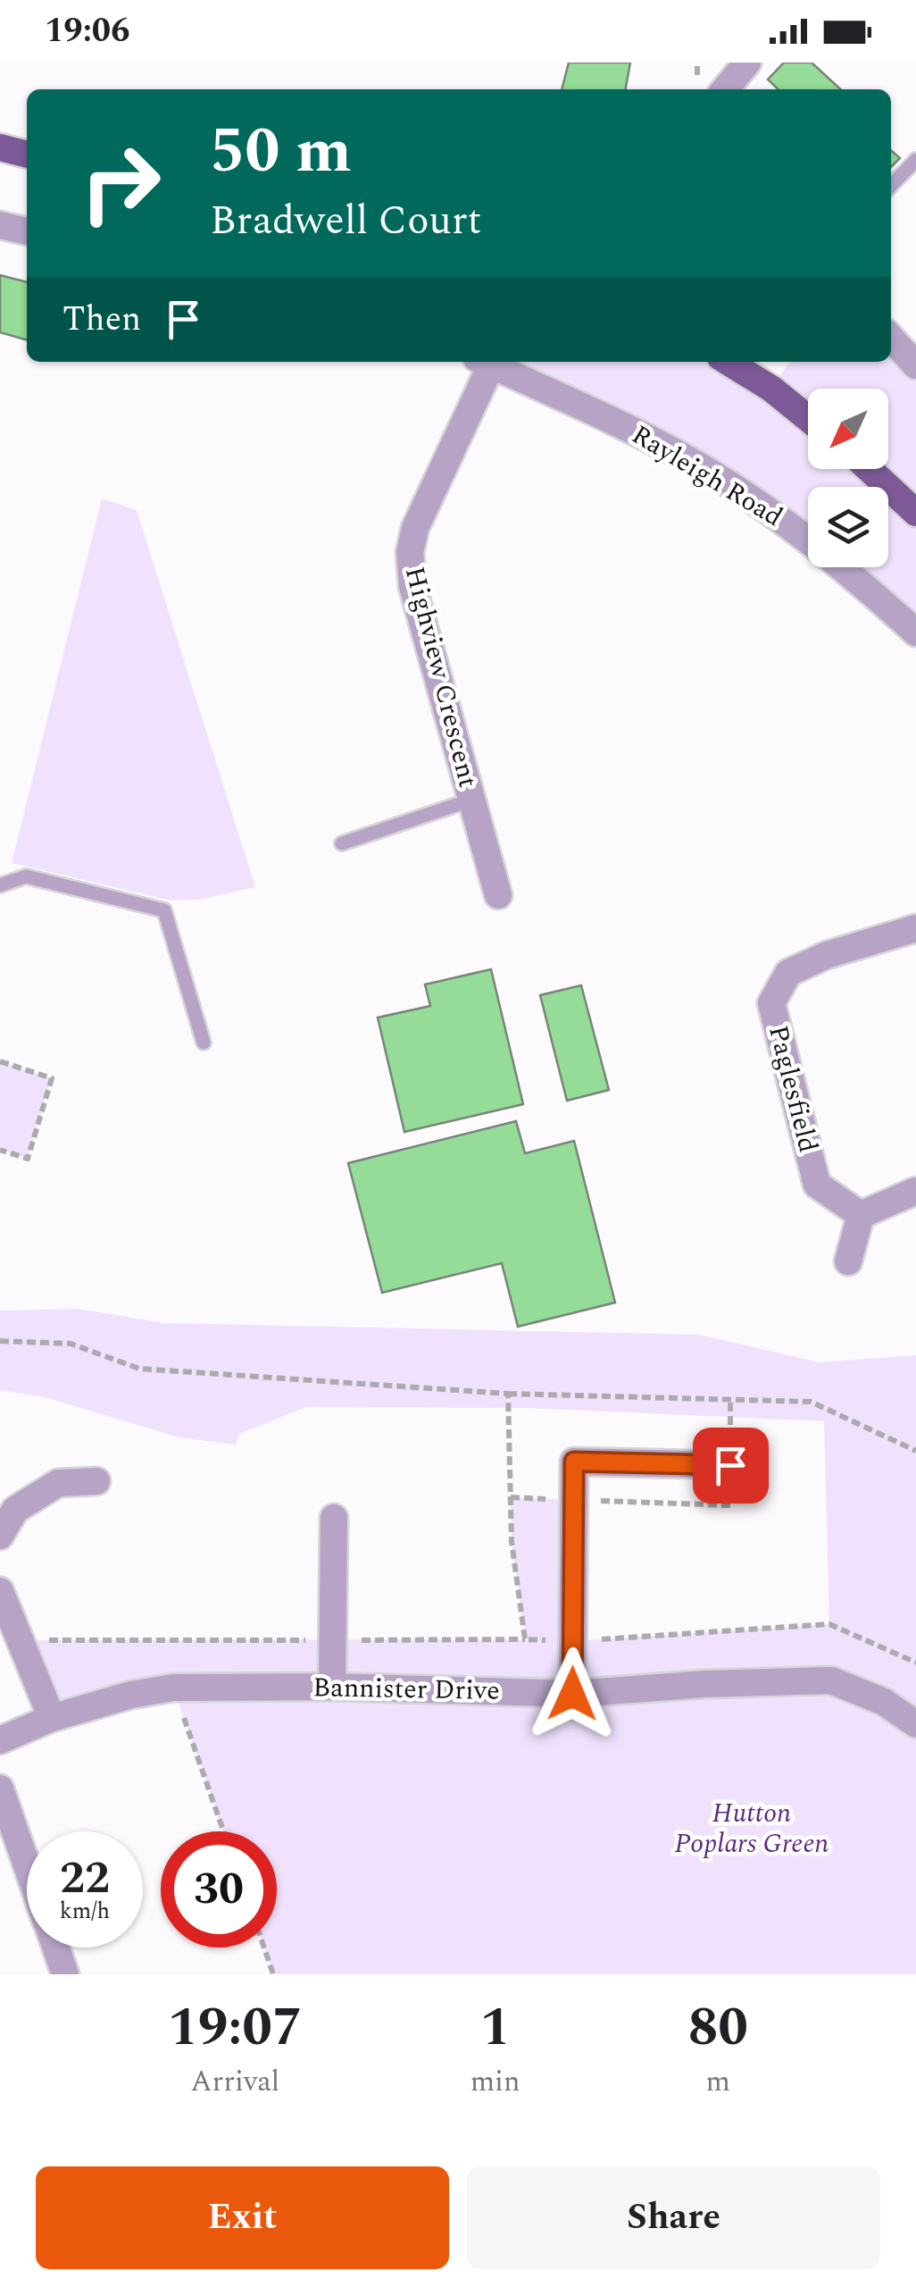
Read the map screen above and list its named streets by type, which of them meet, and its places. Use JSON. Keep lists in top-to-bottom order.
{
  "streets": {
    "street": [
      "Rayleigh Road",
      "Highview Crescent",
      "Paglesfield",
      "Bannister Drive"
    ]
  },
  "parks": ["Hutton Poplars Green"],
  "north": "bottom left",
  "page": {
    "status": "19:06",
    "turn": ["50 m", "Bradwell Court"],
    "then": "Then",
    "speed": "22 km/h",
    "limit": "30",
    "eta": [
      "19:07",
      "Arrival",
      "1",
      "min",
      "80",
      "m"
    ],
    "buttons": ["Exit", "Share"]
  }
}
